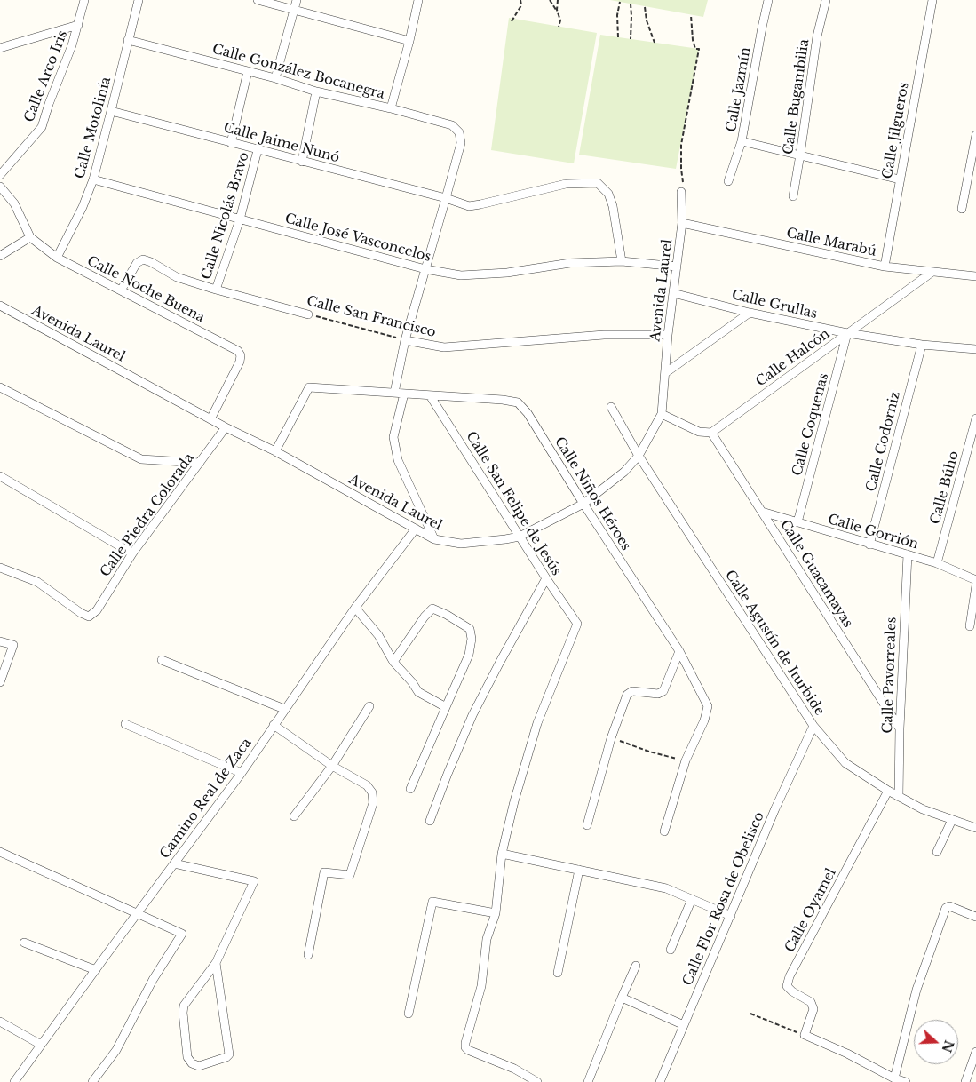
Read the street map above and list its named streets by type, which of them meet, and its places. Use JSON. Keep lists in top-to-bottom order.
{
  "streets": {
    "street": [
      "Calle González Bocanegra",
      "Calle Arco Iris",
      "Calle Jazmín",
      "Calle Bugambilia",
      "Calle Motolinía",
      "Calle Jilgueros",
      "Calle Jaime Nunó",
      "Calle Nicolás Bravo",
      "Calle José Vasconcelos",
      "Calle Marabú",
      "Calle Noche Buena",
      "Avenida Laurel",
      "Calle Grullas",
      "Calle San Francisco",
      "Calle Halcón",
      "Calle Coquenas",
      "Calle Codorniz",
      "Calle Búho",
      "Calle Niños Héroes",
      "Calle San Felipe de Jesús",
      "Calle Piedra Colorada",
      "Calle Gorrión",
      "Calle Guacamayas",
      "Calle Agustín de Iturbide",
      "Calle Pavorreales",
      "Camino Real de Zaca",
      "Calle Flor Rosa de Obelisco",
      "Calle Oyamel"
    ]
  },
  "crossings": [
    ["Calle González Bocanegra", "Calle Motolinía"],
    ["Calle González Bocanegra", "Calle Jaime Nunó"],
    ["Calle González Bocanegra", "Calle Nicolás Bravo"],
    ["Calle Motolinía", "Calle Jaime Nunó"],
    ["Calle Motolinía", "Calle José Vasconcelos"],
    ["Calle Motolinía", "Calle Noche Buena"],
    ["Calle Jilgueros", "Calle Marabú"],
    ["Calle Jaime Nunó", "Calle Nicolás Bravo"],
    ["Calle Nicolás Bravo", "Calle José Vasconcelos"],
    ["Calle Nicolás Bravo", "Calle San Francisco"],
    ["Calle José Vasconcelos", "Avenida Laurel"],
    ["Calle Marabú", "Avenida Laurel"],
    ["Calle Marabú", "Calle Halcón"],
    ["Calle Noche Buena", "Avenida Laurel"],
    ["Calle Noche Buena", "Calle San Francisco"],
    ["Avenida Laurel", "Calle Grullas"],
    ["Avenida Laurel", "Calle San Francisco"],
    ["Avenida Laurel", "Calle Niños Héroes"],
    ["Avenida Laurel", "Calle San Felipe de Jesús"],
    ["Avenida Laurel", "Calle Piedra Colorada"],
    ["Avenida Laurel", "Calle Agustín de Iturbide"],
    ["Avenida Laurel", "Camino Real de Zaca"],
    ["Calle Grullas", "Calle Halcón"],
    ["Calle Grullas", "Calle Coquenas"],
    ["Calle Grullas", "Calle Codorniz"],
    ["Calle Halcón", "Calle Coquenas"],
    ["Calle Halcón", "Calle Guacamayas"],
    ["Calle Coquenas", "Calle Gorrión"],
    ["Calle Codorniz", "Calle Gorrión"],
    ["Calle Búho", "Calle Gorrión"],
    ["Calle Niños Héroes", "Calle San Felipe de Jesús"],
    ["Calle Gorrión", "Calle Guacamayas"],
    ["Calle Gorrión", "Calle Pavorreales"],
    ["Calle Guacamayas", "Calle Pavorreales"],
    ["Calle Agustín de Iturbide", "Calle Pavorreales"],
    ["Calle Agustín de Iturbide", "Calle Flor Rosa de Obelisco"],
    ["Calle Agustín de Iturbide", "Calle Oyamel"]
  ],
  "north": "right"
}
